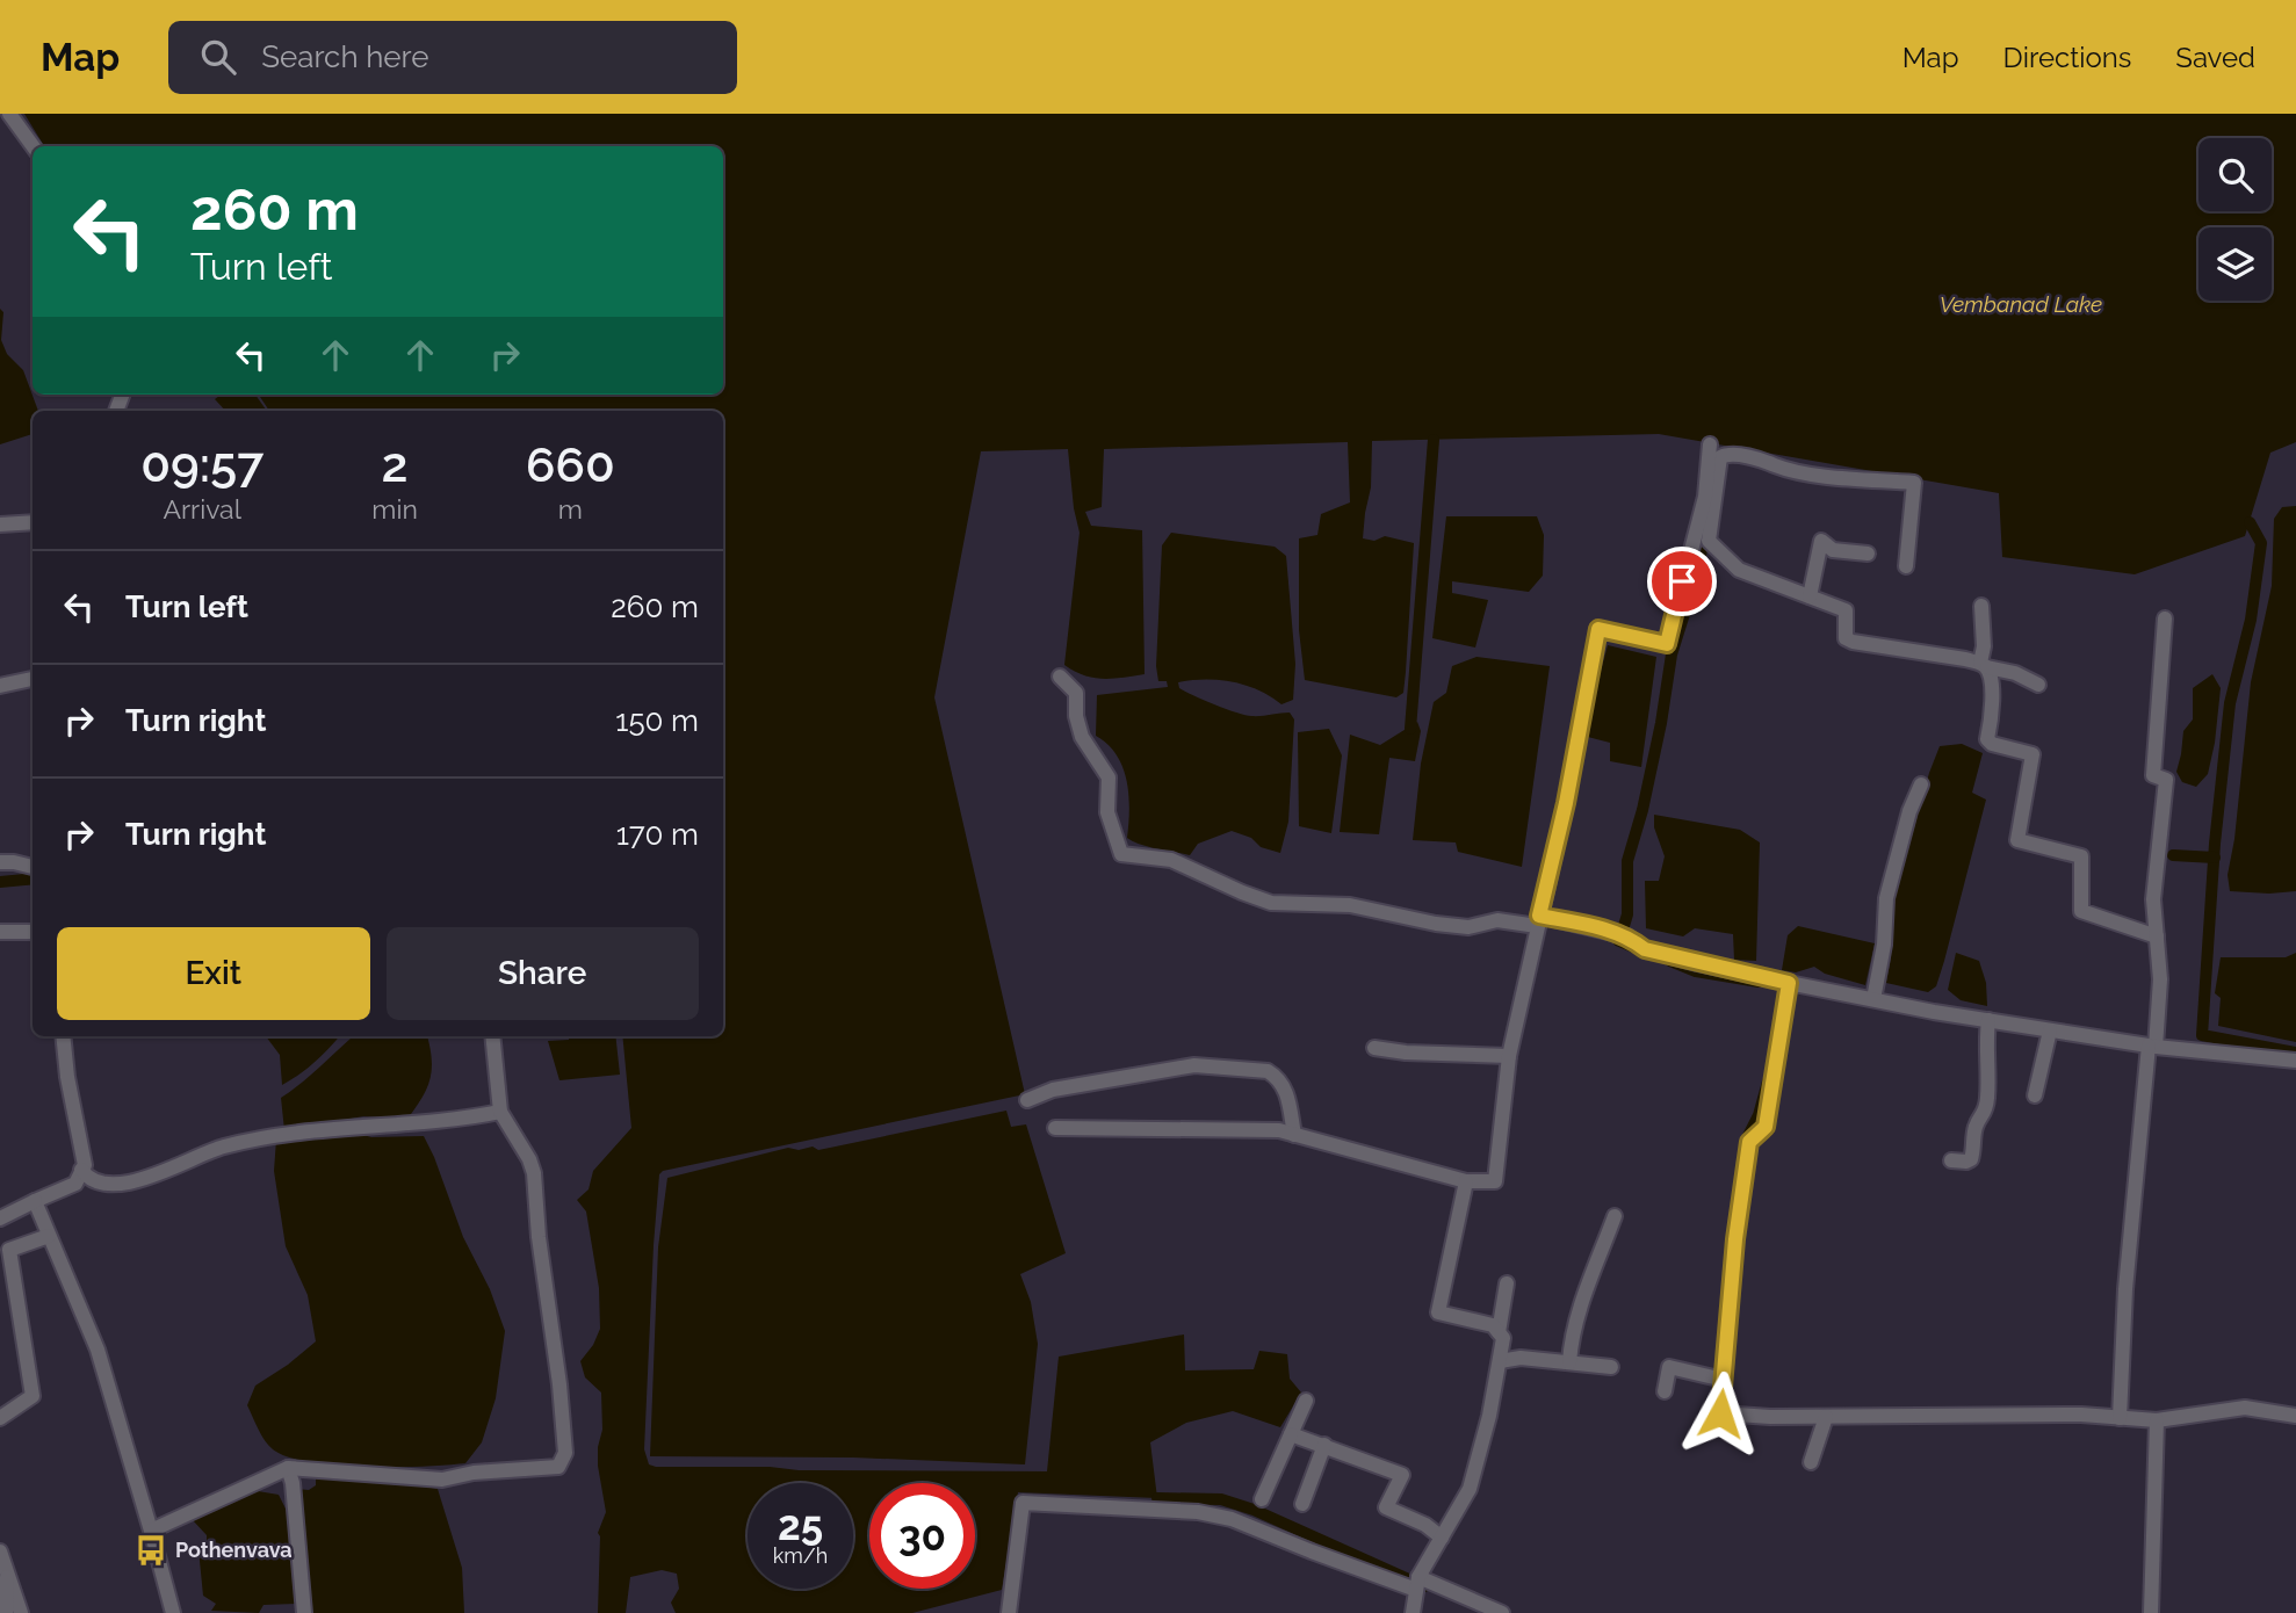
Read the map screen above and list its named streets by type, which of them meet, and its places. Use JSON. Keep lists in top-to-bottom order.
{
  "water": ["Vembanad Lake"],
  "places": {
    "bus stop": ["Pothenvava"]
  },
  "page": {
    "header": "Map",
    "search": "Search here",
    "nav": ["Map", "Directions", "Saved"],
    "turn": ["260 m", "Turn left"],
    "eta": [
      "09:57",
      "Arrival",
      "2",
      "min",
      "660",
      "m"
    ],
    "list": [
      {
        "name": "Turn left",
        "value": "260 m"
      },
      {
        "name": "Turn right",
        "value": "150 m"
      },
      {
        "name": "Turn right",
        "value": "170 m"
      }
    ],
    "buttons": ["Exit", "Share"],
    "speed": "25 km/h",
    "limit": "30"
  }
}
